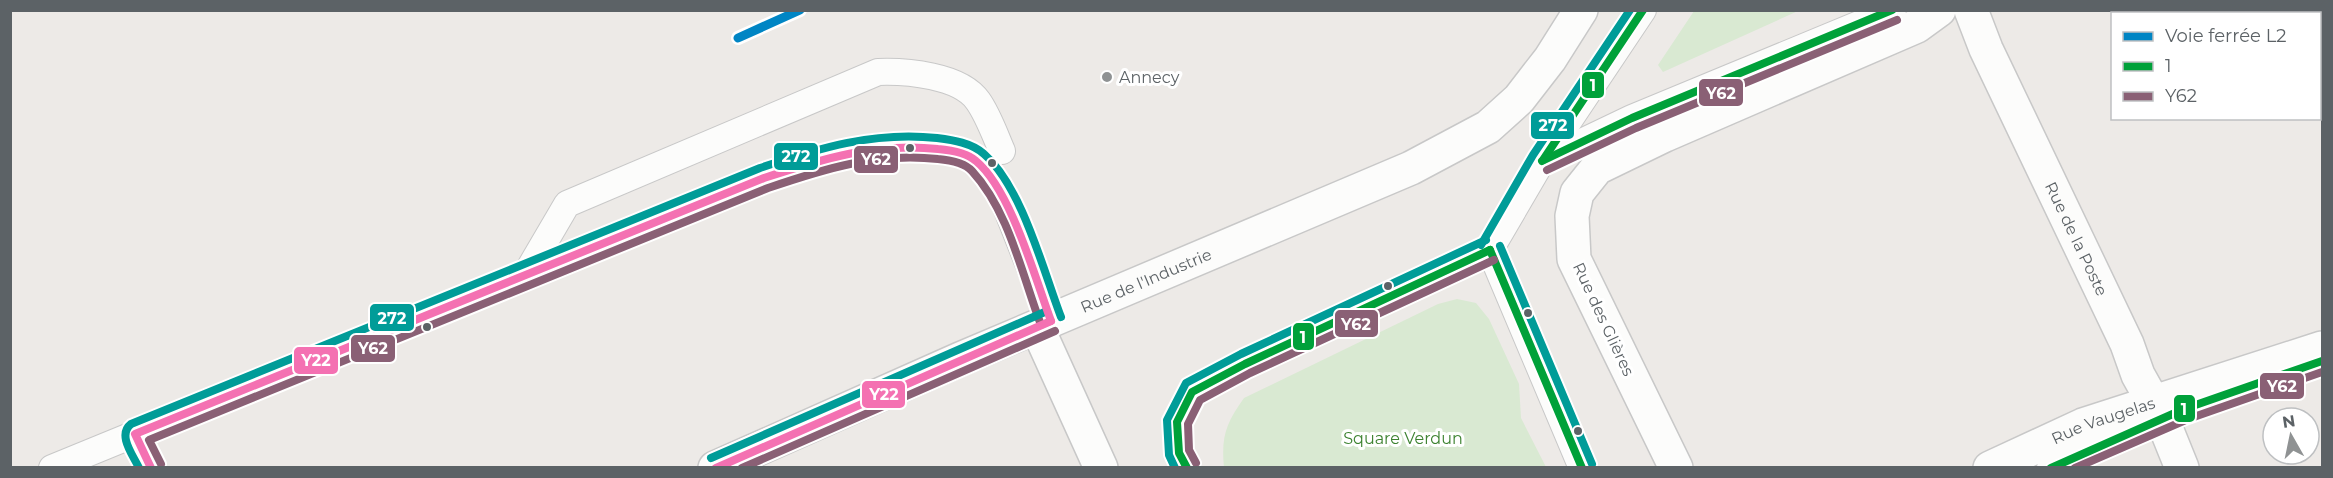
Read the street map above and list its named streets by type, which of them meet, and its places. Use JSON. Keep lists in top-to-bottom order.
{
  "streets": {
    "street": [
      "Rue de la Poste",
      "Rue de l'Industrie",
      "Rue des Glières",
      "Rue Vaugelas"
    ]
  },
  "crossings": [
    ["Rue de la Poste", "Rue Vaugelas"]
  ],
  "parks": ["Square Verdun"],
  "places": ["Annecy"],
  "lines": [
    "rail line L2",
    "transit line 1",
    "transit line 272",
    "transit line Y62",
    "transit line Y22"
  ],
  "legend": ["Voie ferrée L2", "1", "Y62"],
  "north": "top"
}
